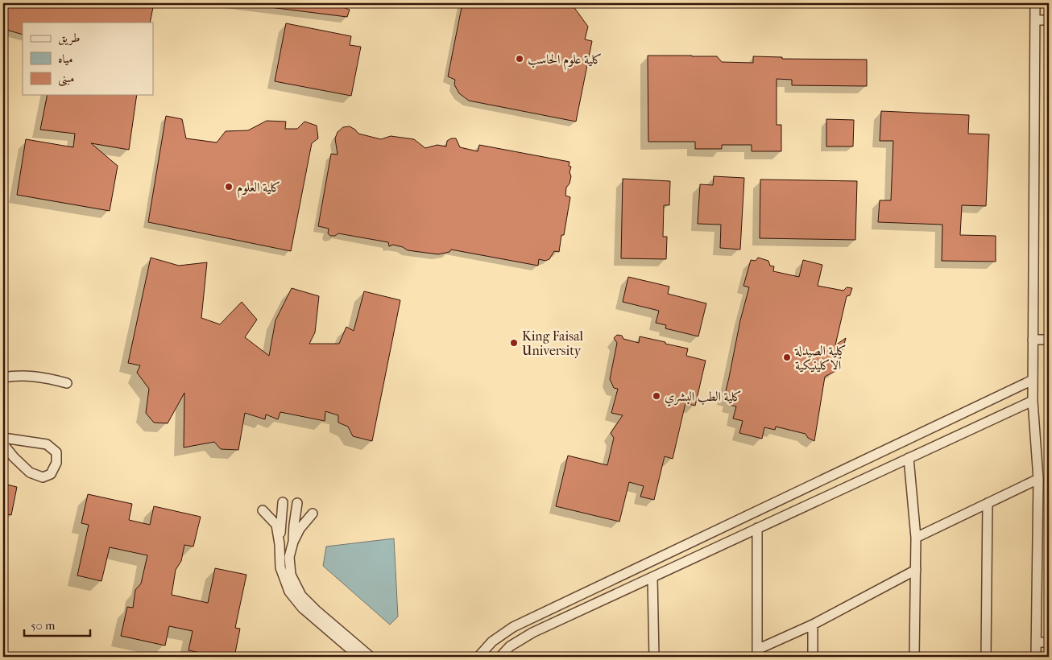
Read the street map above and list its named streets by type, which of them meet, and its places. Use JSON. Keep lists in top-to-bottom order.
{
  "places": [
    "كلية علوم الحاسب",
    "كلية العلوم",
    "King Faisal University",
    "كلية الصيدلة الاكلينيكية",
    "كلية الطب البشري"
  ],
  "legend": ["طريق", "مياه", "مبنى"],
  "scale_bar": "50 m"
}
